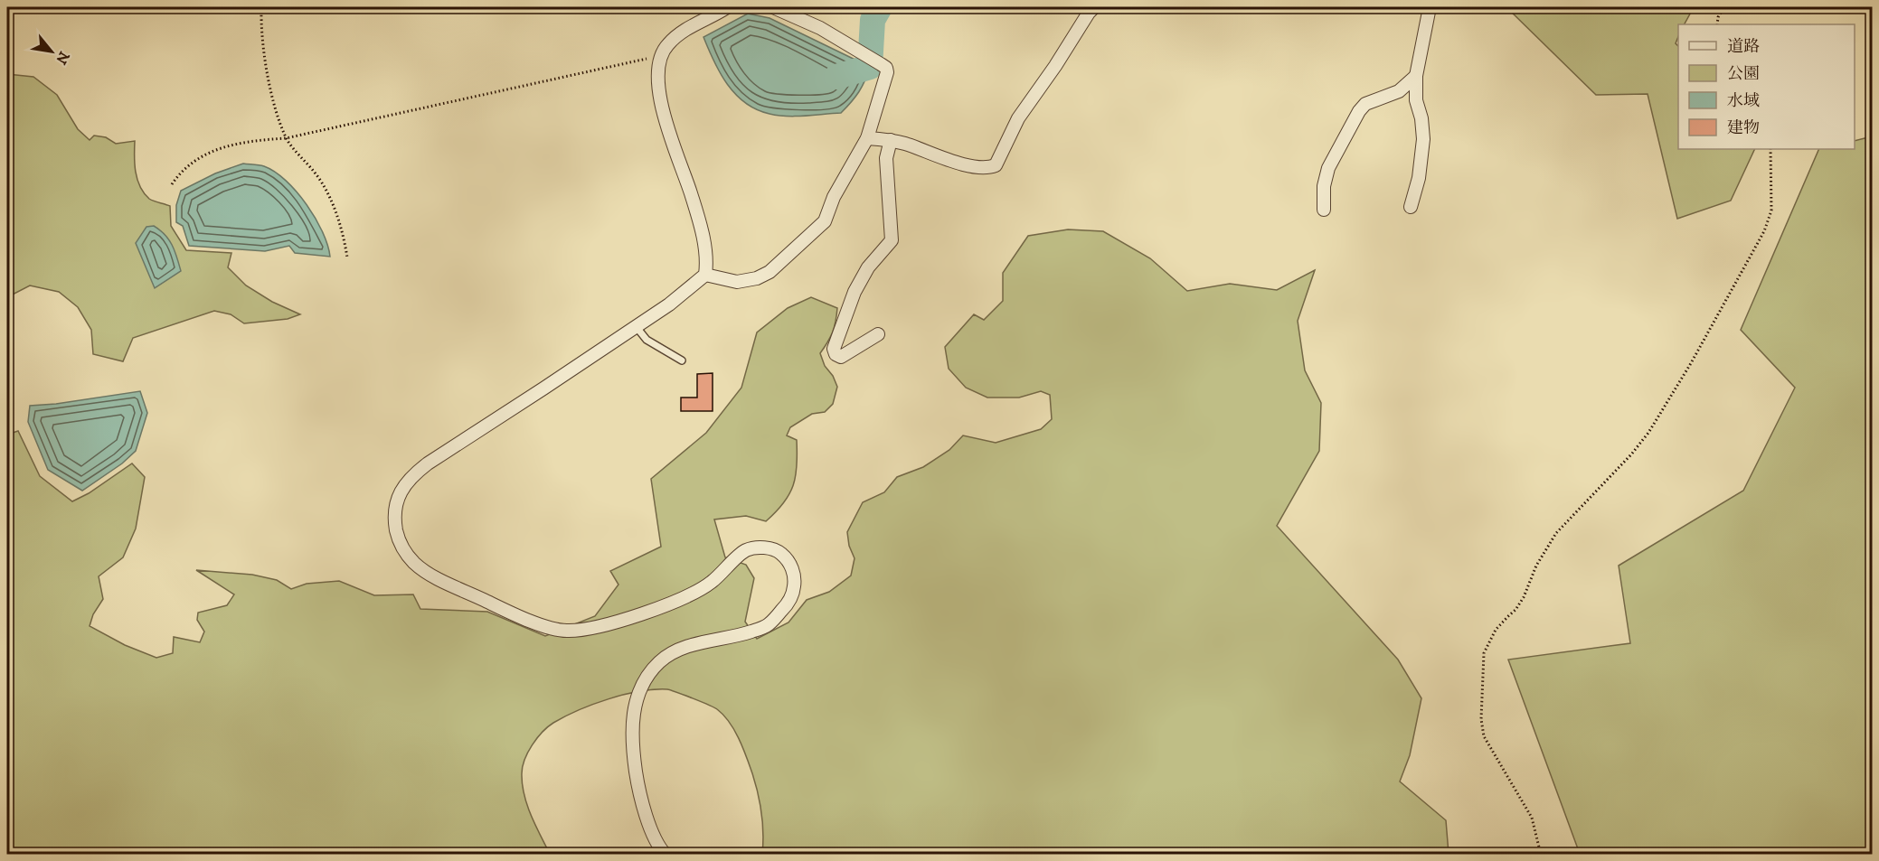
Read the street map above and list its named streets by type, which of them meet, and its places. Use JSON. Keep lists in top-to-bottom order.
{
  "legend": [
    "道路",
    "公園",
    "水域",
    "建物"
  ],
  "north": "bottom right"
}
